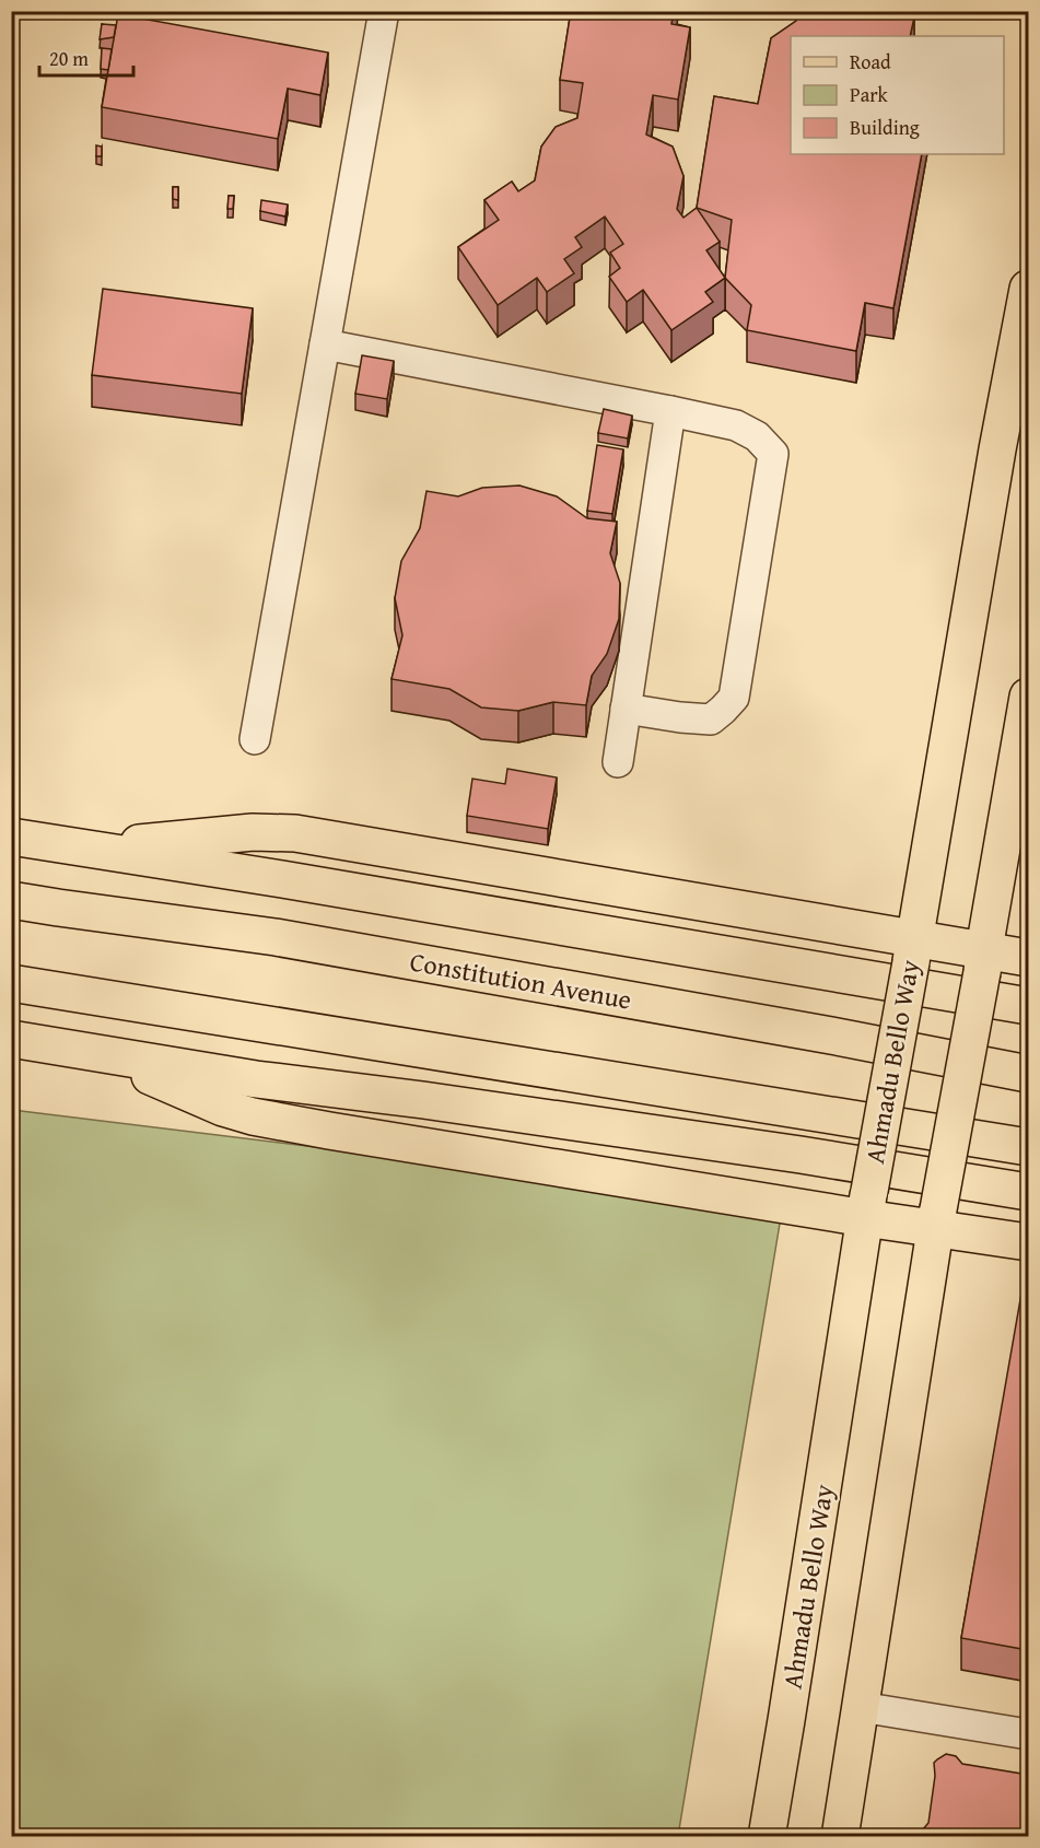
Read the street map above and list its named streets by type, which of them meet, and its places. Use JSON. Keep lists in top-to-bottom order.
{
  "streets": {
    "main road": ["Constitution Avenue", "Ahmadu Bello Way"]
  },
  "legend": ["Road", "Park", "Building"],
  "scale_bar": "20 m"
}
